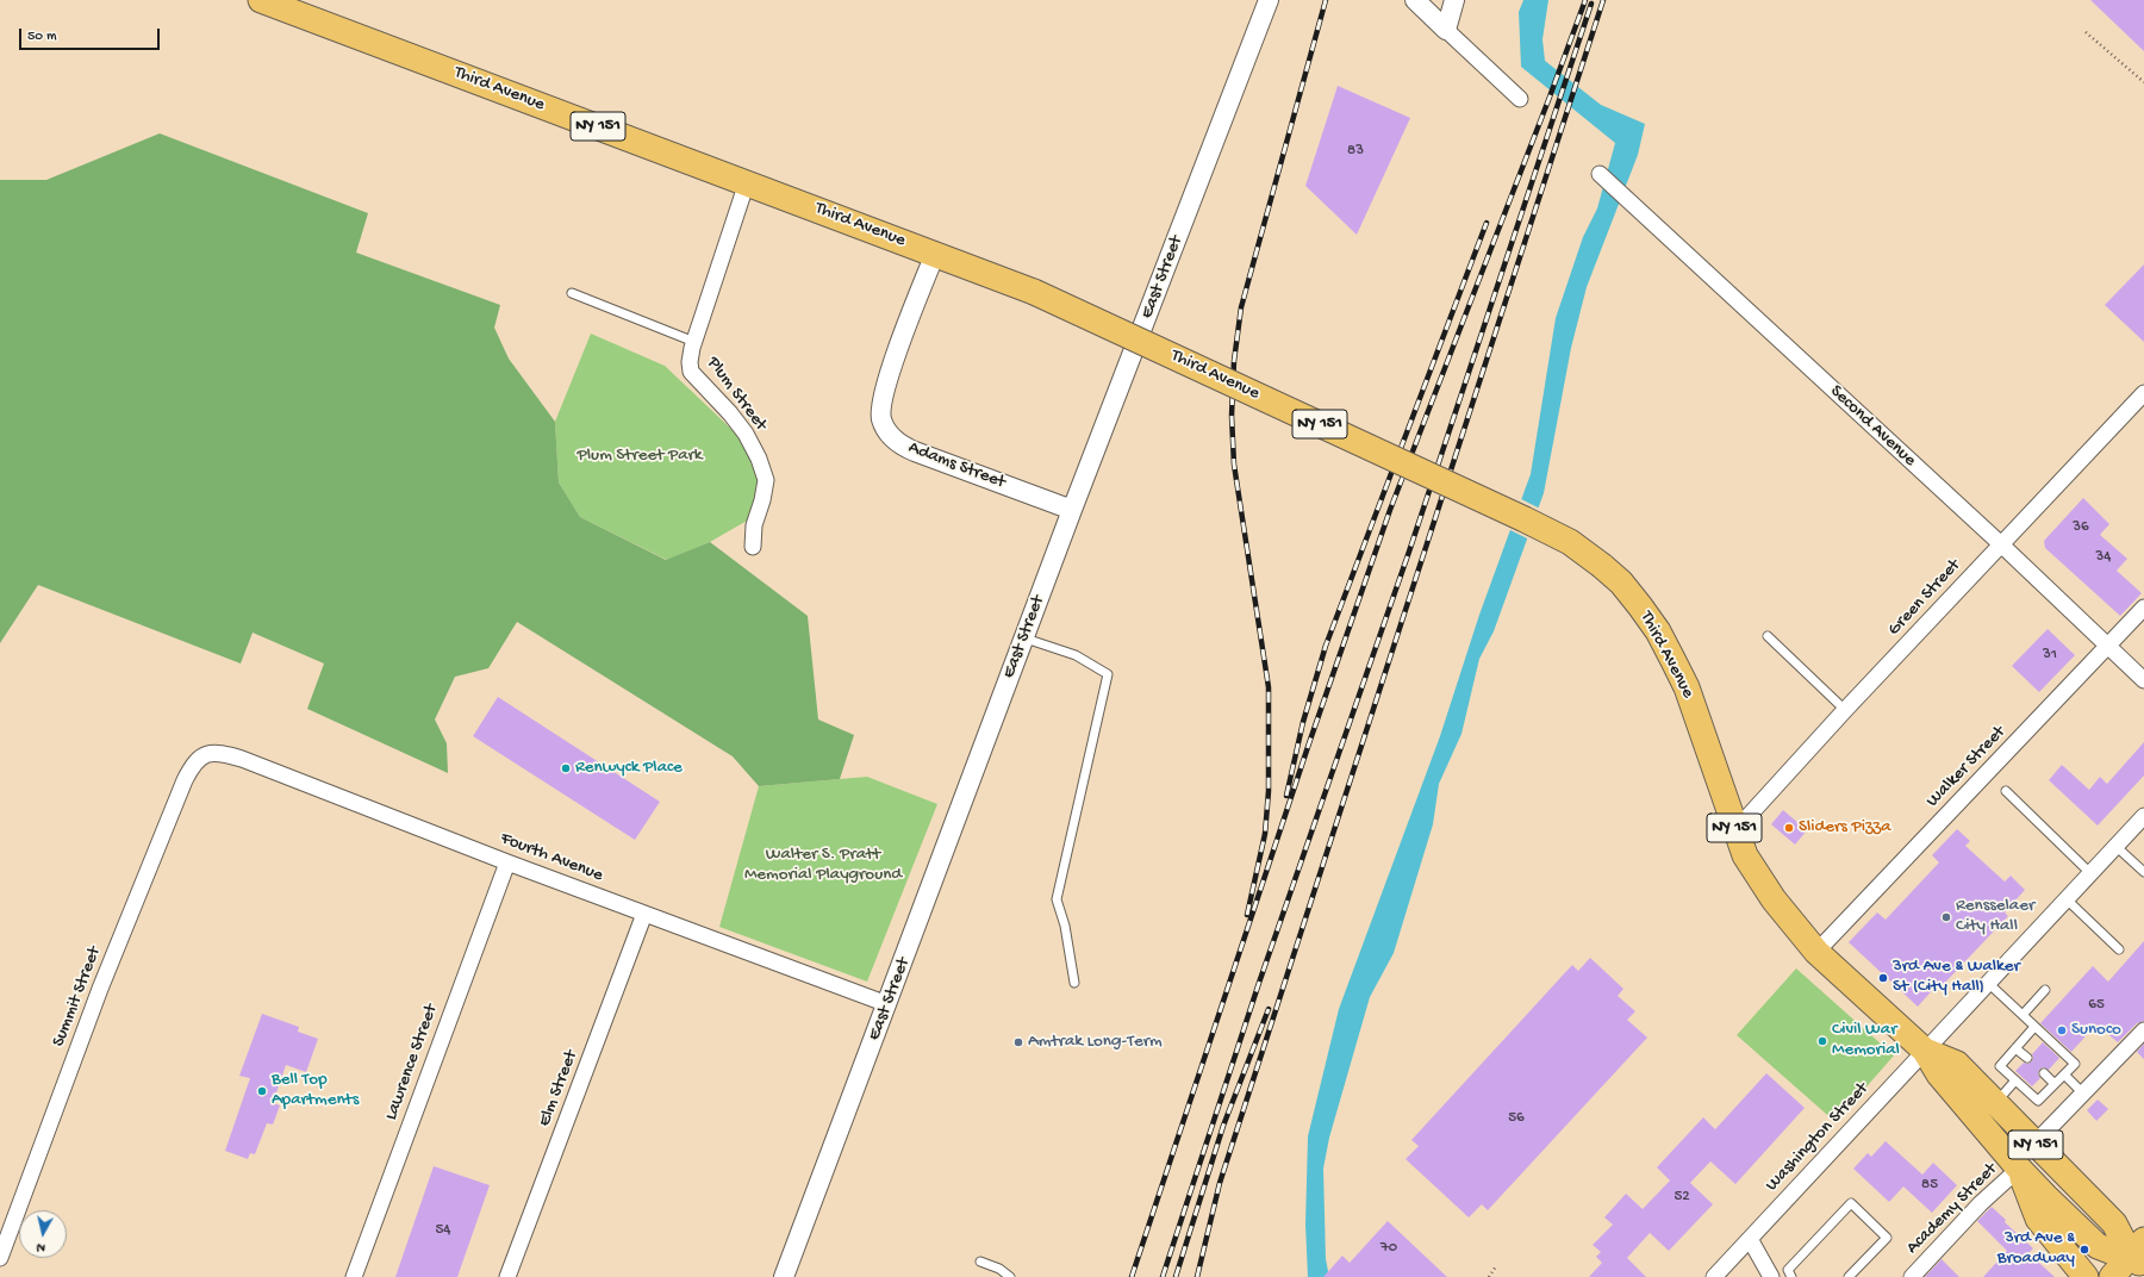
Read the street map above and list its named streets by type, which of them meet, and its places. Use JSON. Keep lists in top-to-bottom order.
{
  "streets": {
    "main road": ["Third Avenue", "NY 151"],
    "street": [
      "East Street",
      "Plum Street",
      "Second Avenue",
      "Adams Street",
      "Green Street",
      "Walker Street",
      "Fourth Avenue",
      "Summit Street",
      "Lawrence Street",
      "Elm Street",
      "Washington Street",
      "Academy Street"
    ]
  },
  "crossings": [
    ["Third Avenue", "Plum Street"],
    ["Third Avenue", "Adams Street"],
    ["Third Avenue", "Green Street"],
    ["Third Avenue", "Walker Street"],
    ["Third Avenue", "Washington Street"],
    ["Third Avenue", "Academy Street"],
    ["East Street", "Adams Street"],
    ["East Street", "Fourth Avenue"],
    ["Second Avenue", "Green Street"],
    ["Second Avenue", "Walker Street"],
    ["Fourth Avenue", "Summit Street"],
    ["Fourth Avenue", "Lawrence Street"],
    ["Fourth Avenue", "Elm Street"]
  ],
  "parks": ["Plum Street Park", "Walter S. Pratt Memorial Playground"],
  "places": [
    "Renwyck Place",
    "Sliders Pizza",
    "Rensselaer City Hall",
    "3rd Ave & Walker St (City Hall)",
    "Sunoco",
    "Civil War Memorial",
    "Amtrak Long-Term",
    "Bell Top Apartments",
    "3rd Ave & Broadway"
  ],
  "house_numbers": [
    "83",
    "36",
    "34",
    "31",
    "65",
    "56",
    "85",
    "52",
    "54",
    "70"
  ],
  "scale_bar": "50 m",
  "north": "bottom"
}
